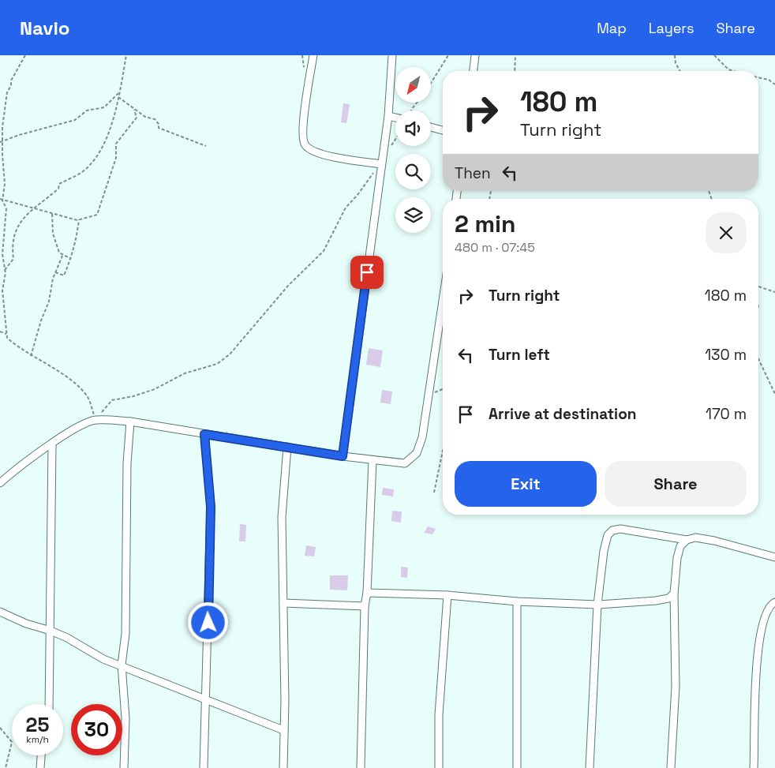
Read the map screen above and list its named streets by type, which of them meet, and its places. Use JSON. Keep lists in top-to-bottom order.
{
  "north": "bottom left",
  "page": {
    "header": "Navio",
    "nav": ["Map", "Layers", "Share"],
    "turn": ["180 m", "Turn right"],
    "then": "Then",
    "heading": ["2 min", "480 m · 07:45"],
    "list": [
      {
        "name": "Turn right",
        "value": "180 m"
      },
      {
        "name": "Turn left",
        "value": "130 m"
      },
      {
        "name": "Arrive at destination",
        "value": "170 m"
      }
    ],
    "buttons": ["Exit", "Share"],
    "speed": "25 km/h",
    "limit": "30"
  }
}
